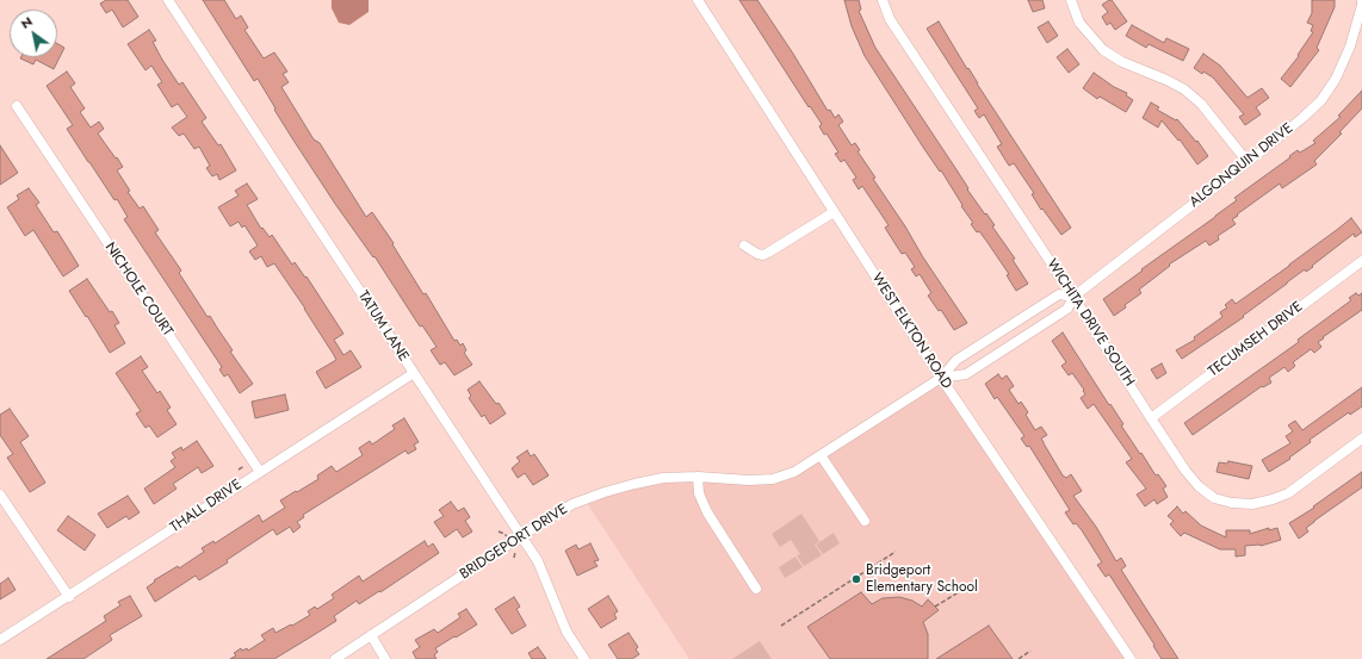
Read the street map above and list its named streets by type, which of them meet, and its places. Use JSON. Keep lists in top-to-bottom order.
{
  "streets": {
    "street": [
      "ALGONQUIN DRIVE",
      "NICHOLE COURT",
      "WICHITA DRIVE SOUTH",
      "TATUM LANE",
      "WEST ELKTON ROAD",
      "TECUMSEH DRIVE",
      "THALL DRIVE",
      "BRIDGEPORT DRIVE"
    ]
  },
  "crossings": [
    ["ALGONQUIN DRIVE", "WICHITA DRIVE SOUTH"],
    ["ALGONQUIN DRIVE", "WEST ELKTON ROAD"],
    ["ALGONQUIN DRIVE", "BRIDGEPORT DRIVE"],
    ["NICHOLE COURT", "THALL DRIVE"],
    ["WICHITA DRIVE SOUTH", "TECUMSEH DRIVE"],
    ["TATUM LANE", "THALL DRIVE"],
    ["TATUM LANE", "BRIDGEPORT DRIVE"],
    ["WEST ELKTON ROAD", "BRIDGEPORT DRIVE"]
  ],
  "places": ["Bridgeport Elementary School"],
  "north": "top left"
}
